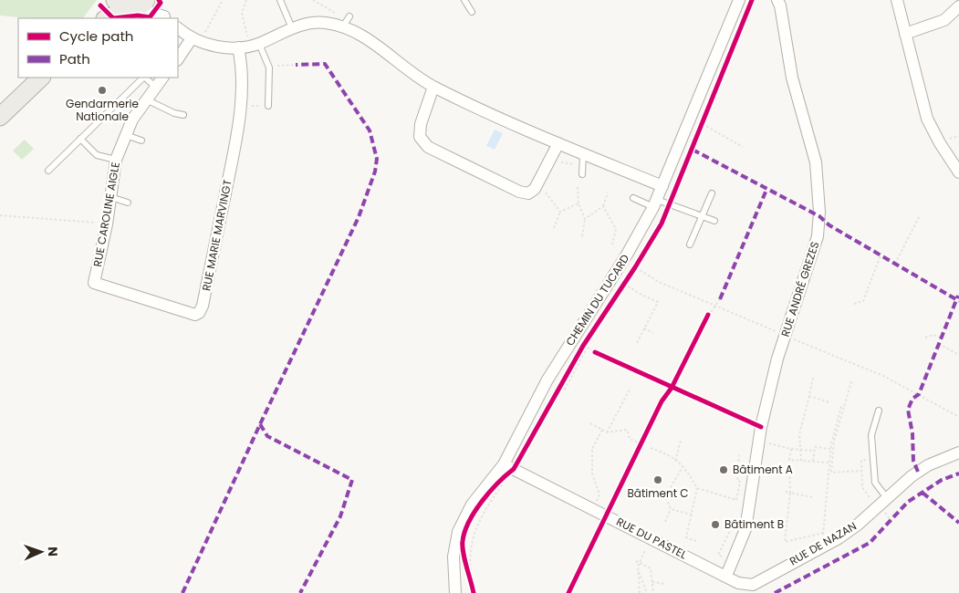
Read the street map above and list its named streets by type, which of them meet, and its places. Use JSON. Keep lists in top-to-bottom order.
{
  "streets": {
    "street": [
      "RUE CAROLINE AIGLE",
      "RUE MARIE MARVINGT",
      "RUE ANDRÉ GREZES",
      "CHEMIN DU TUCARD",
      "RUE DU PASTEL",
      "RUE DE NAZAN"
    ]
  },
  "crossings": [
    ["RUE CAROLINE AIGLE", "RUE MARIE MARVINGT"],
    ["RUE ANDRÉ GREZES", "RUE DU PASTEL"],
    ["RUE ANDRÉ GREZES", "RUE DE NAZAN"],
    ["CHEMIN DU TUCARD", "RUE DU PASTEL"],
    ["RUE DU PASTEL", "RUE DE NAZAN"]
  ],
  "places": [
    "Gendarmerie Nationale",
    "Bâtiment A",
    "Bâtiment C",
    "Bâtiment B"
  ],
  "legend": ["Cycle path", "Path"],
  "north": "right"
}
